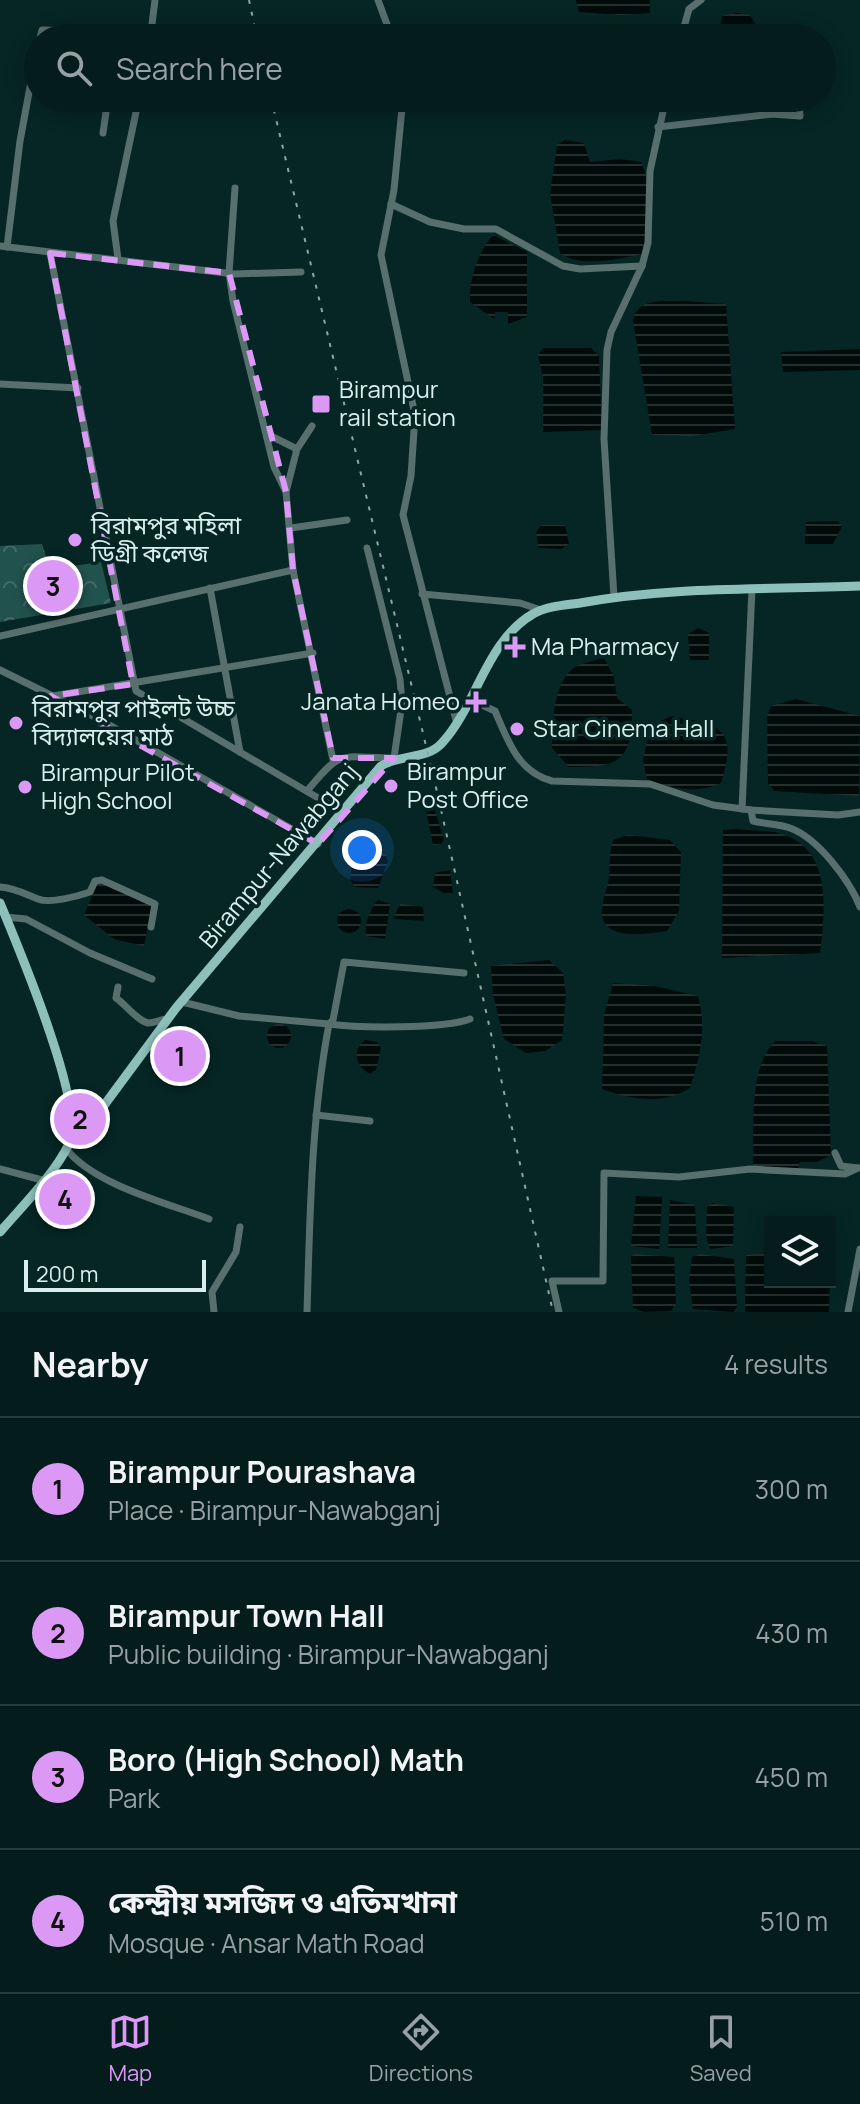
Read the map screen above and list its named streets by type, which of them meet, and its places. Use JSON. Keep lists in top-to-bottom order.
{
  "streets": {
    "main road": ["Birampur-Nawabganj"]
  },
  "places": {
    "transit": ["Birampur rail station"],
    "other": [
      "বিরামপুর মহিলা ডিগ্রী কলেজ",
      "বিরামপুর পাইলট উচ্চ বিদ্যালয়ের মাঠ",
      "Star Cinema Hall",
      "Birampur Post Office",
      "Birampur Pilot High School"
    ],
    "health": ["Ma Pharmacy", "Janata Homeo"]
  },
  "scale_bar": "200 m",
  "page": {
    "search": "Search here",
    "pins": [
      "3",
      "1",
      "2",
      "4"
    ],
    "scale": "200 m",
    "heading": ["Nearby", "4 results"],
    "list": [
      {
        "mark": "1",
        "name": "Birampur Pourashava",
        "note": "Place · Birampur-Nawabganj",
        "value": "300 m"
      },
      {
        "mark": "2",
        "name": "Birampur Town Hall",
        "note": "Public building · Birampur-Nawabganj",
        "value": "430 m"
      },
      {
        "mark": "3",
        "name": "Boro (High School) Math",
        "note": "Park",
        "value": "450 m"
      },
      {
        "mark": "4",
        "name": "কেন্দ্রীয় মসজিদ ও এতিমখানা",
        "note": "Mosque · Ansar Math Road",
        "value": "510 m"
      }
    ],
    "nav": ["Map", "Directions", "Saved"]
  }
}
